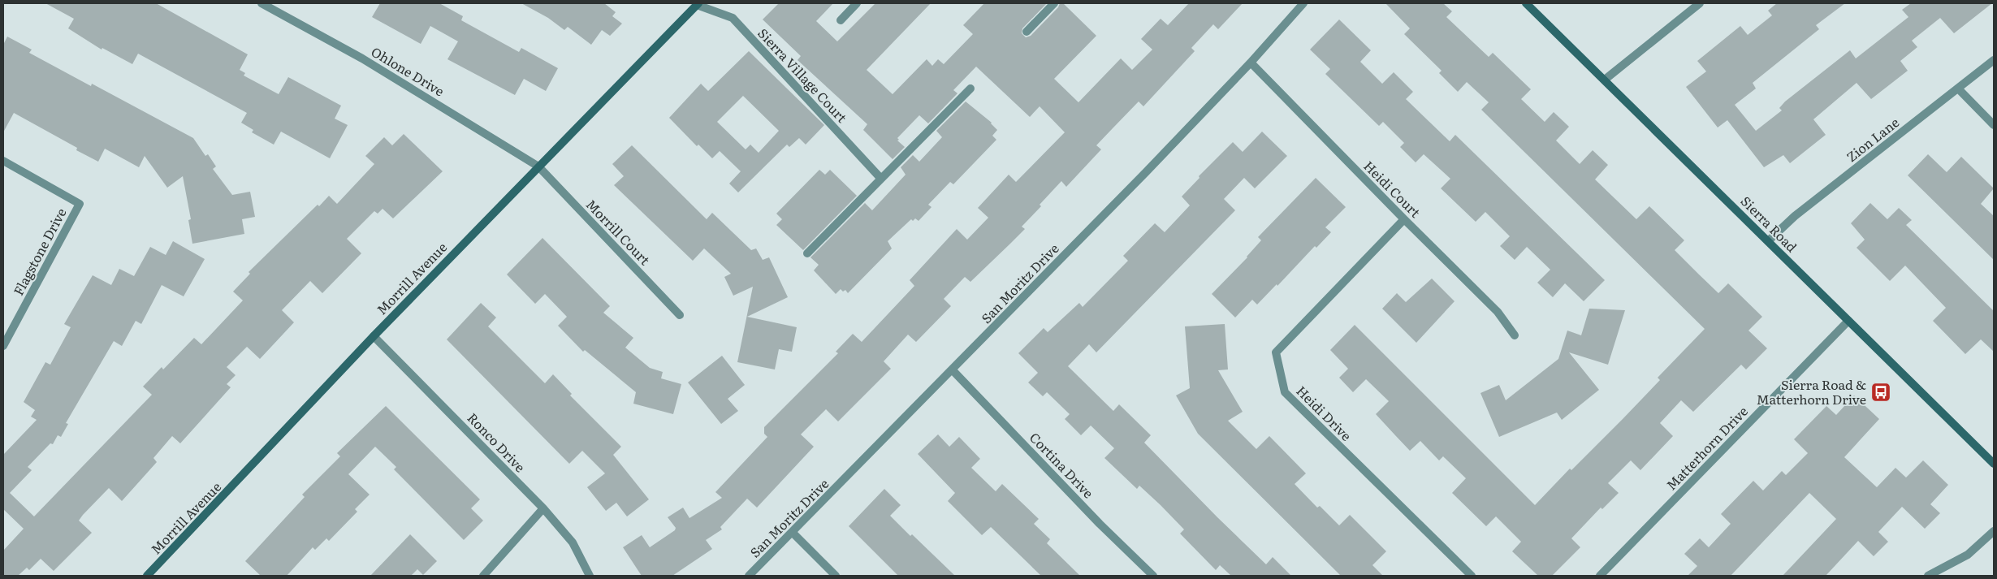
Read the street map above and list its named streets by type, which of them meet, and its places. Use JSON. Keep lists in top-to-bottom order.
{
  "streets": {
    "street": [
      "Ohlone Drive",
      "Sierra Village Court",
      "Zion Lane",
      "Heidi Court",
      "Sierra Road",
      "Morrill Court",
      "Flagstone Drive",
      "Morrill Avenue",
      "San Moritz Drive",
      "Heidi Drive",
      "Ronco Drive",
      "Matterhorn Drive",
      "Cortina Drive"
    ]
  },
  "crossings": [
    ["Ohlone Drive", "Morrill Court"],
    ["Ohlone Drive", "Morrill Avenue"],
    ["Sierra Village Court", "Morrill Avenue"],
    ["Zion Lane", "Sierra Road"],
    ["Heidi Court", "San Moritz Drive"],
    ["Heidi Court", "Heidi Drive"],
    ["Sierra Road", "Matterhorn Drive"],
    ["Morrill Court", "Morrill Avenue"],
    ["Morrill Avenue", "Ronco Drive"],
    ["San Moritz Drive", "Cortina Drive"]
  ],
  "places": {
    "bus stop": ["Sierra Road & Matterhorn Drive"]
  }
}
